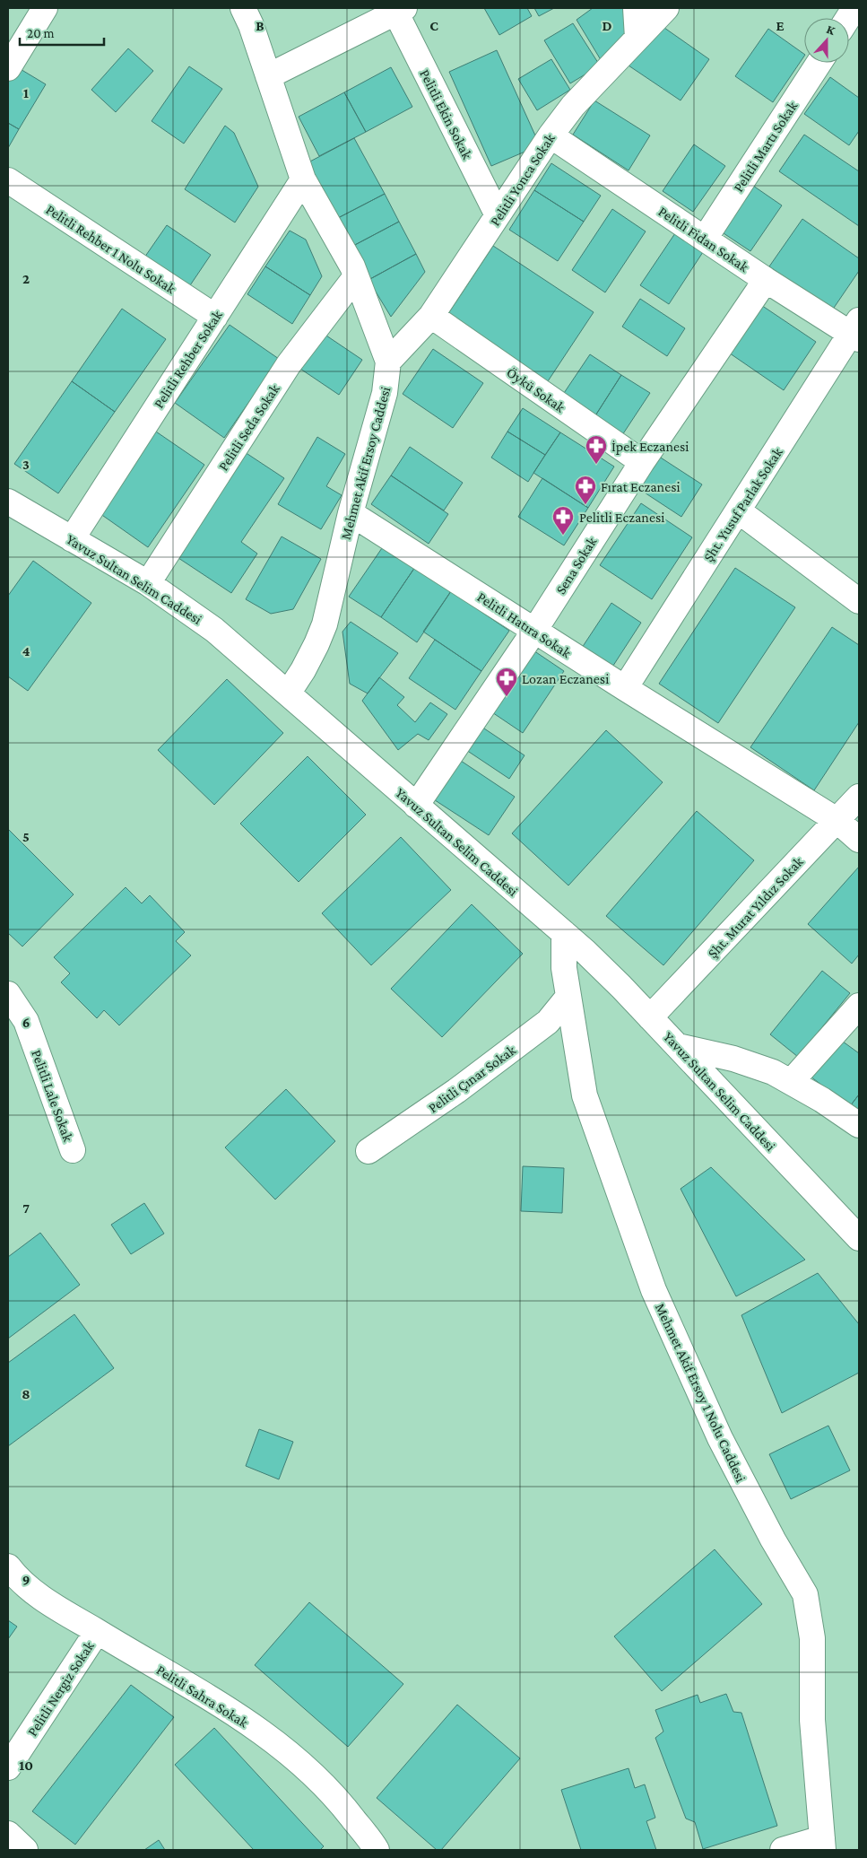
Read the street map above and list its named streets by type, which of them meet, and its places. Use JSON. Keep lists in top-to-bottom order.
{
  "streets": {
    "street": [
      "Pelitli Ekin Sokak",
      "Pelitli Martı Sokak",
      "Pelitli Yonca Sokak",
      "Pelitli Fidan Sokak",
      "Pelitli Rehber 1 Nolu Sokak",
      "Pelitli Rehber Sokak",
      "Öykü Sokak",
      "Pelitli Seda Sokak",
      "Mehmet Akif Ersoy Caddesi",
      "Şht. Yusuf Parlak Sokak",
      "Sena Sokak",
      "Yavuz Sultan Selim Caddesi",
      "Pelitli Hatıra Sokak",
      "Şht. Murat Yıldız Sokak",
      "Pelitli Çınar Sokak",
      "Pelitli Lale Sokak",
      "Mehmet Akif Ersoy 1 Nolu Caddesi",
      "Pelitli Nergiz Sokak",
      "Pelitli Sahra Sokak"
    ]
  },
  "crossings": [
    ["Pelitli Ekin Sokak", "Pelitli Yonca Sokak"],
    ["Pelitli Martı Sokak", "Pelitli Fidan Sokak"],
    ["Pelitli Yonca Sokak", "Pelitli Fidan Sokak"],
    ["Pelitli Yonca Sokak", "Öykü Sokak"],
    ["Pelitli Yonca Sokak", "Mehmet Akif Ersoy Caddesi"],
    ["Pelitli Fidan Sokak", "Şht. Yusuf Parlak Sokak"],
    ["Pelitli Fidan Sokak", "Sena Sokak"],
    ["Pelitli Rehber 1 Nolu Sokak", "Pelitli Rehber Sokak"],
    ["Pelitli Rehber Sokak", "Mehmet Akif Ersoy Caddesi"],
    ["Pelitli Rehber Sokak", "Yavuz Sultan Selim Caddesi"],
    ["Öykü Sokak", "Sena Sokak"],
    ["Pelitli Seda Sokak", "Mehmet Akif Ersoy Caddesi"],
    ["Pelitli Seda Sokak", "Yavuz Sultan Selim Caddesi"],
    ["Mehmet Akif Ersoy Caddesi", "Yavuz Sultan Selim Caddesi"],
    ["Mehmet Akif Ersoy Caddesi", "Pelitli Hatıra Sokak"],
    ["Şht. Yusuf Parlak Sokak", "Pelitli Hatıra Sokak"],
    ["Sena Sokak", "Yavuz Sultan Selim Caddesi"],
    ["Sena Sokak", "Pelitli Hatıra Sokak"],
    ["Yavuz Sultan Selim Caddesi", "Şht. Murat Yıldız Sokak"],
    ["Yavuz Sultan Selim Caddesi", "Mehmet Akif Ersoy 1 Nolu Caddesi"],
    ["Pelitli Hatıra Sokak", "Şht. Murat Yıldız Sokak"],
    ["Pelitli Çınar Sokak", "Mehmet Akif Ersoy 1 Nolu Caddesi"],
    ["Pelitli Nergiz Sokak", "Pelitli Sahra Sokak"]
  ],
  "places": {
    "pharmacy": [
      "İpek Eczanesi",
      "Fırat Eczanesi",
      "Pelitli Eczanesi",
      "Lozan Eczanesi"
    ]
  },
  "scale_bar": "20 m",
  "north": "top",
  "grid": {
    "columns": [
      "B",
      "C",
      "D",
      "E"
    ],
    "rows": [
      "1",
      "2",
      "3",
      "4",
      "5",
      "6",
      "7",
      "8",
      "9",
      "10"
    ]
  }
}
